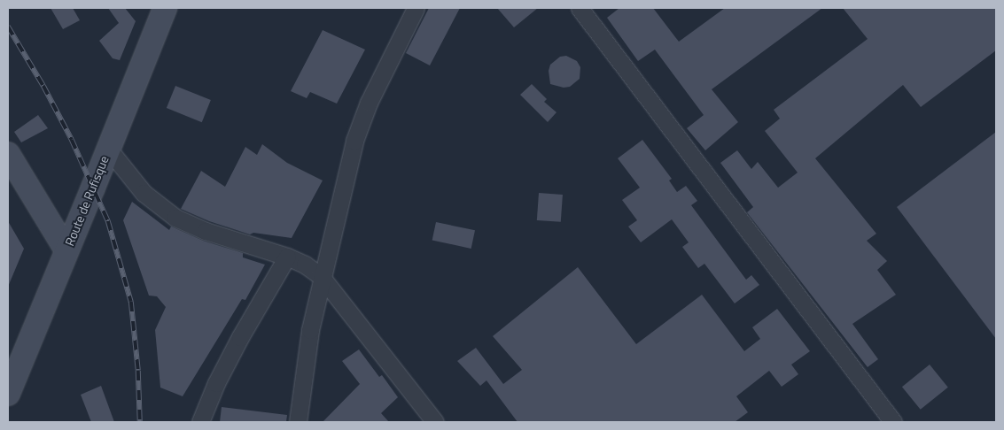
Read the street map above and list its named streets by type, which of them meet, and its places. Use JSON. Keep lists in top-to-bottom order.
{
  "streets": {
    "main road": ["Route de Rufisque"]
  }
}
